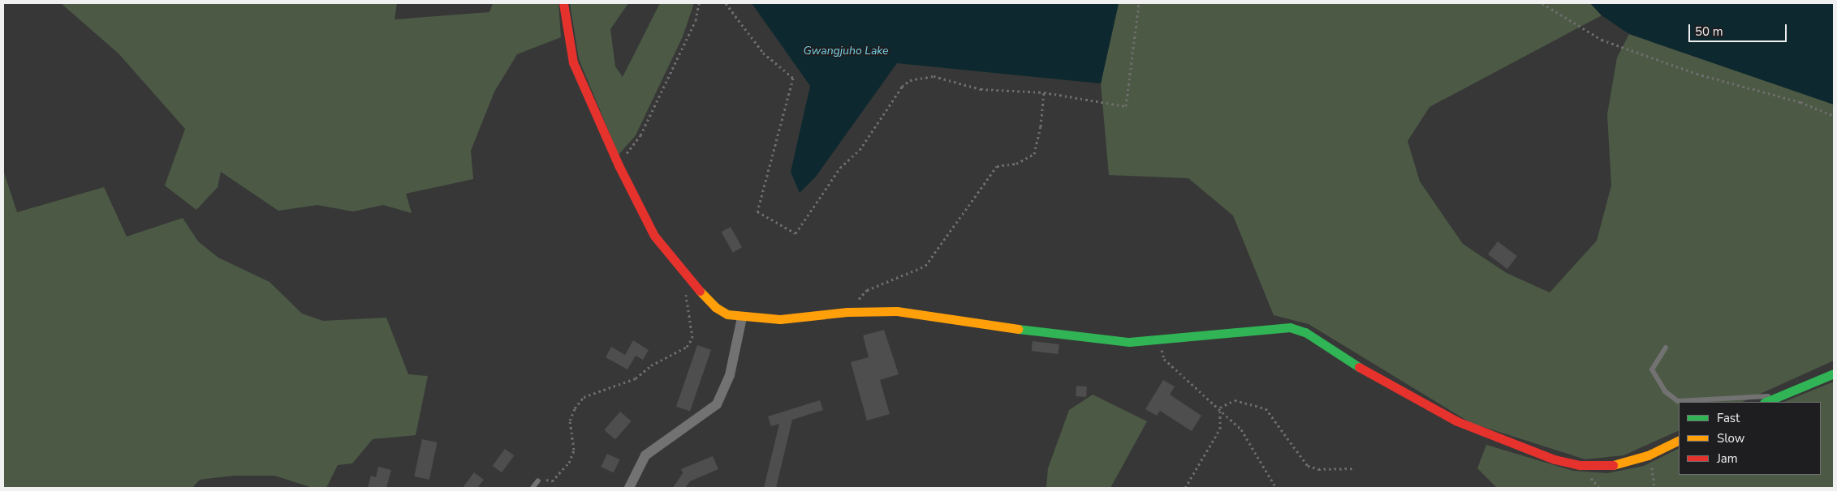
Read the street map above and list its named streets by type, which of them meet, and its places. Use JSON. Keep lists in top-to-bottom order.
{
  "water": ["Gwangjuho Lake"],
  "legend": ["Fast", "Slow", "Jam"],
  "scale_bar": "50 m"
}
